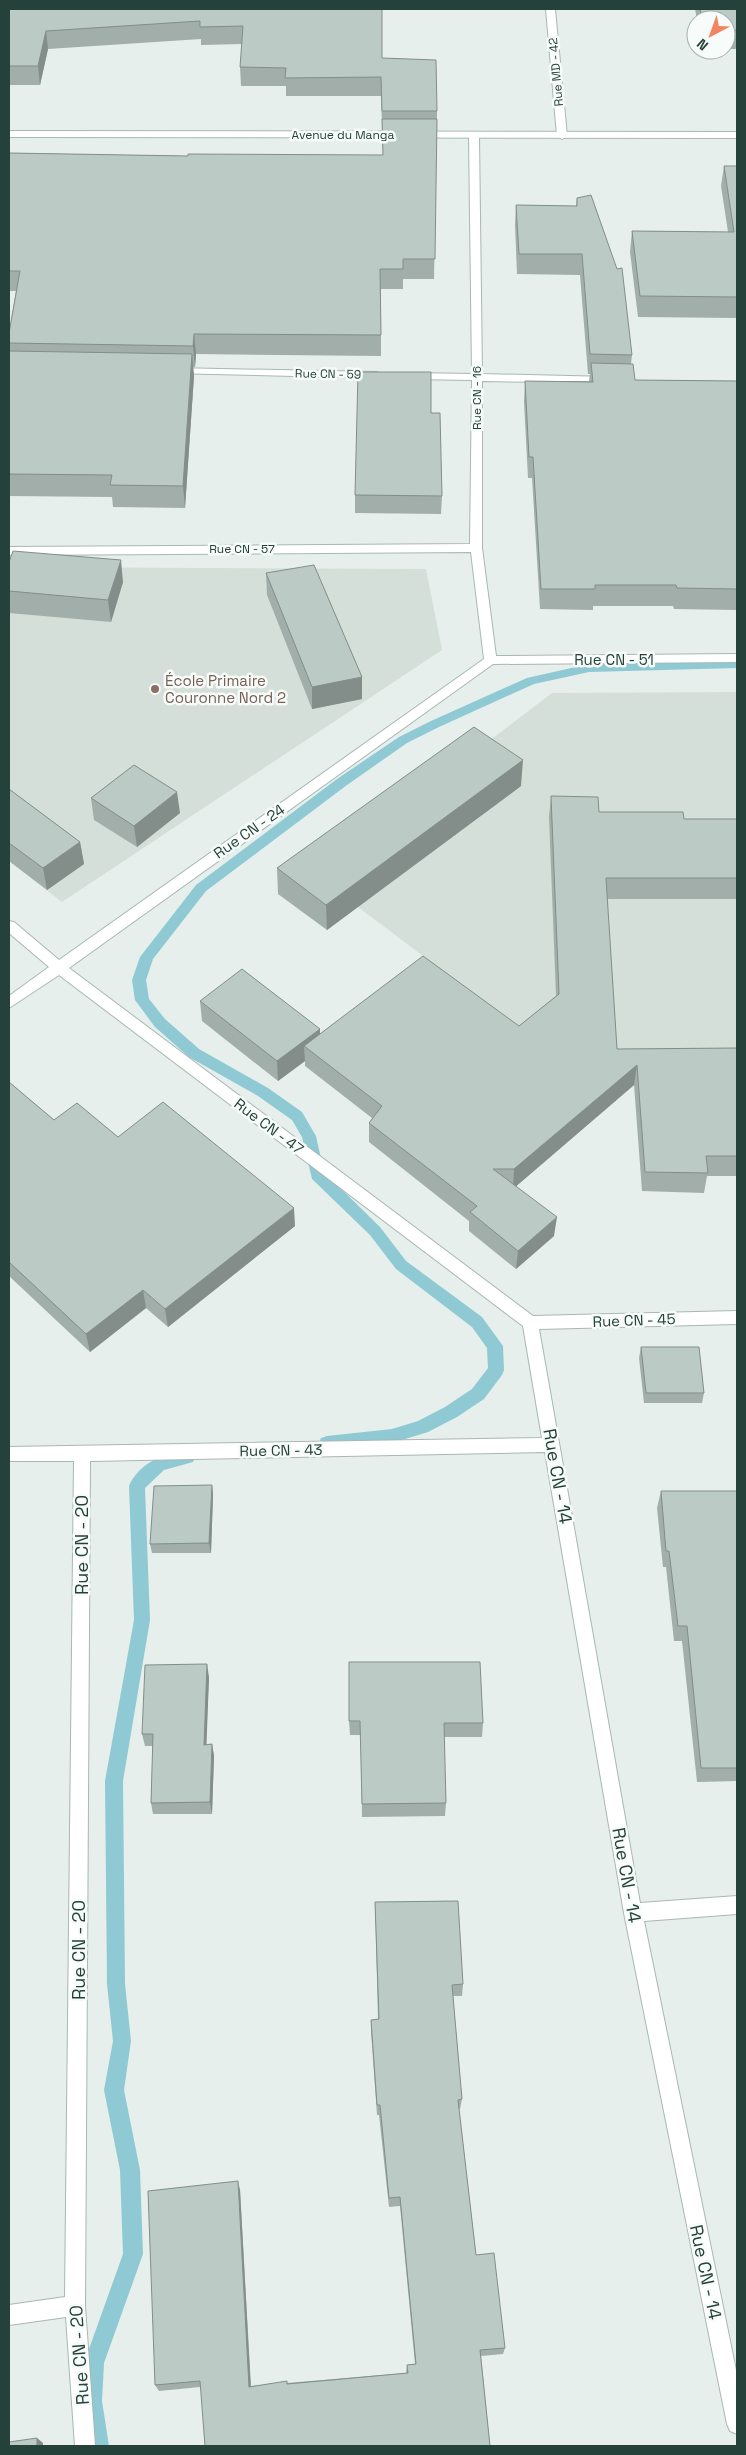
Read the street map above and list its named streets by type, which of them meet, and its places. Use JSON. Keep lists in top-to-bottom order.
{
  "streets": {
    "street": [
      "Rue MD - 42",
      "Avenue du Manga",
      "Rue CN - 59",
      "Rue CN - 16",
      "Rue CN - 57",
      "Rue CN - 51",
      "Rue CN - 24",
      "Rue CN - 47",
      "Rue CN - 45",
      "Rue CN - 43",
      "Rue CN - 14",
      "Rue CN - 20"
    ]
  },
  "crossings": [
    ["Rue MD - 42", "Avenue du Manga"],
    ["Avenue du Manga", "Rue CN - 16"],
    ["Rue CN - 59", "Rue CN - 16"],
    ["Rue CN - 16", "Rue CN - 57"],
    ["Rue CN - 16", "Rue CN - 51"],
    ["Rue CN - 16", "Rue CN - 24"],
    ["Rue CN - 51", "Rue CN - 24"],
    ["Rue CN - 24", "Rue CN - 47"],
    ["Rue CN - 47", "Rue CN - 45"],
    ["Rue CN - 47", "Rue CN - 14"],
    ["Rue CN - 45", "Rue CN - 14"],
    ["Rue CN - 43", "Rue CN - 14"],
    ["Rue CN - 43", "Rue CN - 20"]
  ],
  "places": ["École Primaire Couronne Nord 2"],
  "north": "bottom left"
}
